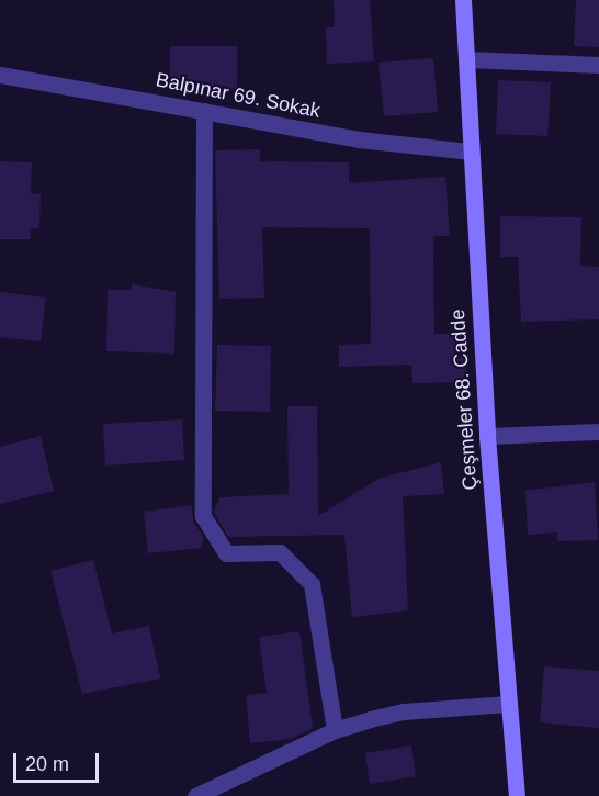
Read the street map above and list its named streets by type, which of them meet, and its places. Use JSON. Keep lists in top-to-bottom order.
{
  "streets": {
    "street": ["Balpınar 69. Sokak", "Çeşmeler 68. Cadde"]
  },
  "crossings": [
    ["Balpınar 69. Sokak", "Çeşmeler 68. Cadde"]
  ],
  "scale_bar": "20 m"
}
